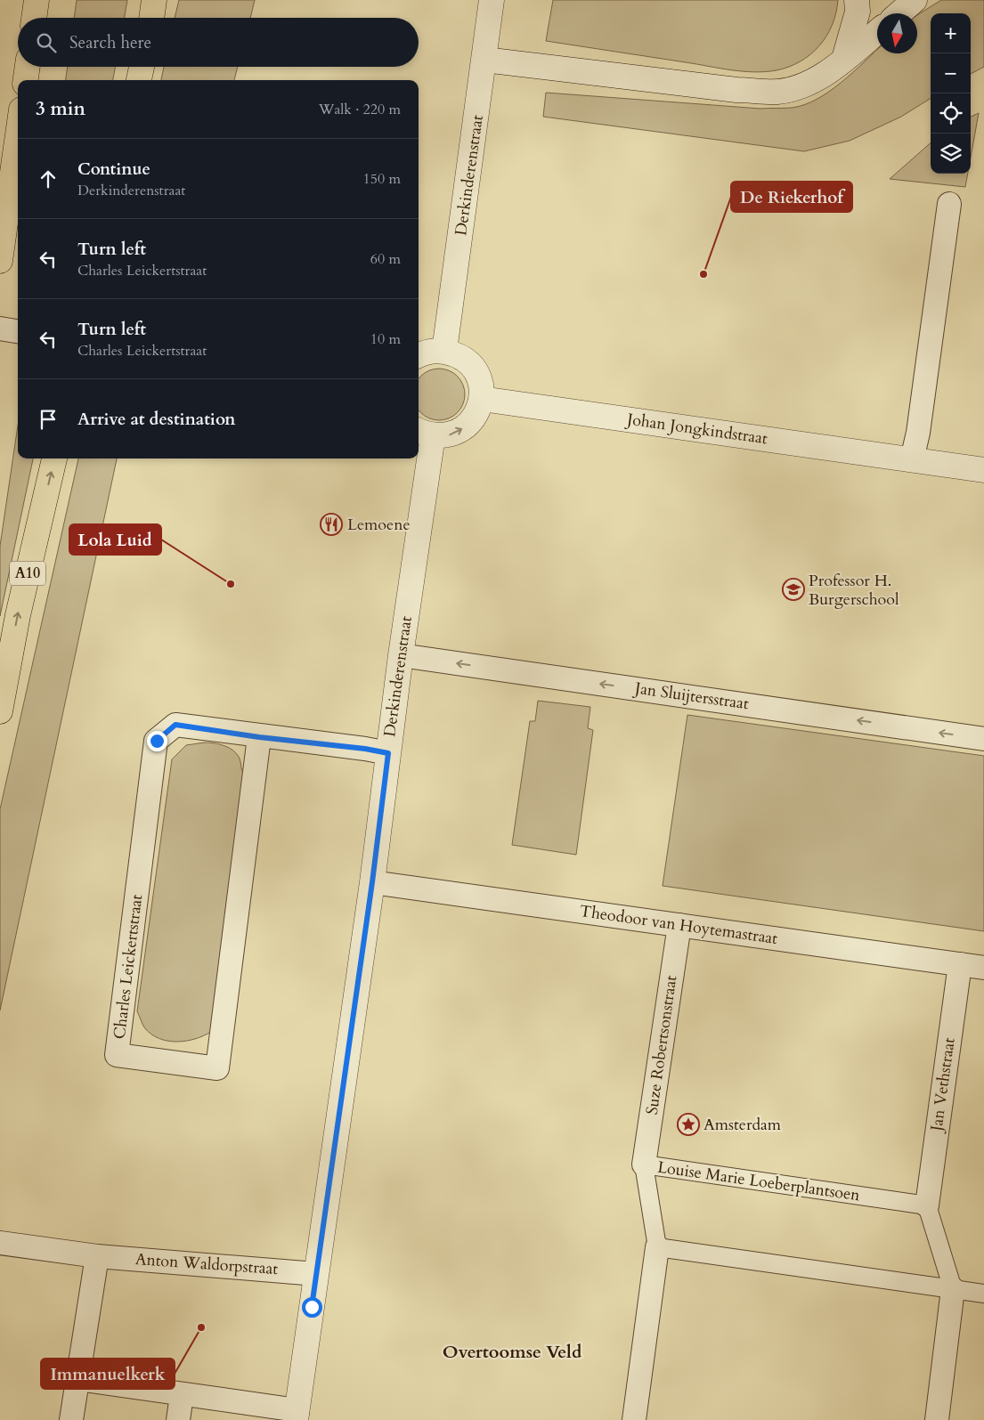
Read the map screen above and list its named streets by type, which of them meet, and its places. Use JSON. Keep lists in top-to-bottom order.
{
  "streets": {
    "highway": ["A10"],
    "street": [
      "Derkinderenstraat",
      "Johan Jongkindstraat",
      "Jan Sluijtersstraat",
      "Theodoor van Hoytemastraat",
      "Charles Leickertstraat",
      "Suze Robertsonstraat",
      "Jan Vethstraat",
      "Louise Marie Loeberplantsoen",
      "Anton Waldorpstraat"
    ]
  },
  "crossings": [
    ["Derkinderenstraat", "Jan Sluijtersstraat"],
    ["Derkinderenstraat", "Theodoor van Hoytemastraat"],
    ["Derkinderenstraat", "Charles Leickertstraat"],
    ["Derkinderenstraat", "Anton Waldorpstraat"],
    ["Theodoor van Hoytemastraat", "Suze Robertsonstraat"],
    ["Theodoor van Hoytemastraat", "Jan Vethstraat"],
    ["Suze Robertsonstraat", "Louise Marie Loeberplantsoen"],
    ["Jan Vethstraat", "Louise Marie Loeberplantsoen"]
  ],
  "one_way": ["Jan Sluijtersstraat"],
  "districts": ["Overtoomse Veld"],
  "places": {
    "other": ["De Riekerhof", "Lola Luid", "Immanuelkerk"],
    "restaurant": ["Lemoene"],
    "school or university": ["Professor H. Burgerschool"],
    "place": ["Amsterdam"]
  },
  "north": "bottom",
  "page": {
    "map_buttons": ["+", "−"],
    "search": "Search here",
    "heading": ["3 min", "Walk · 220 m"],
    "list": [
      ["Continue", "Derkinderenstraat", "150 m"],
      ["Turn left", "Charles Leickertstraat", "60 m"],
      ["Turn left", "Charles Leickertstraat", "10 m"],
      "Arrive at destination"
    ]
  }
}
